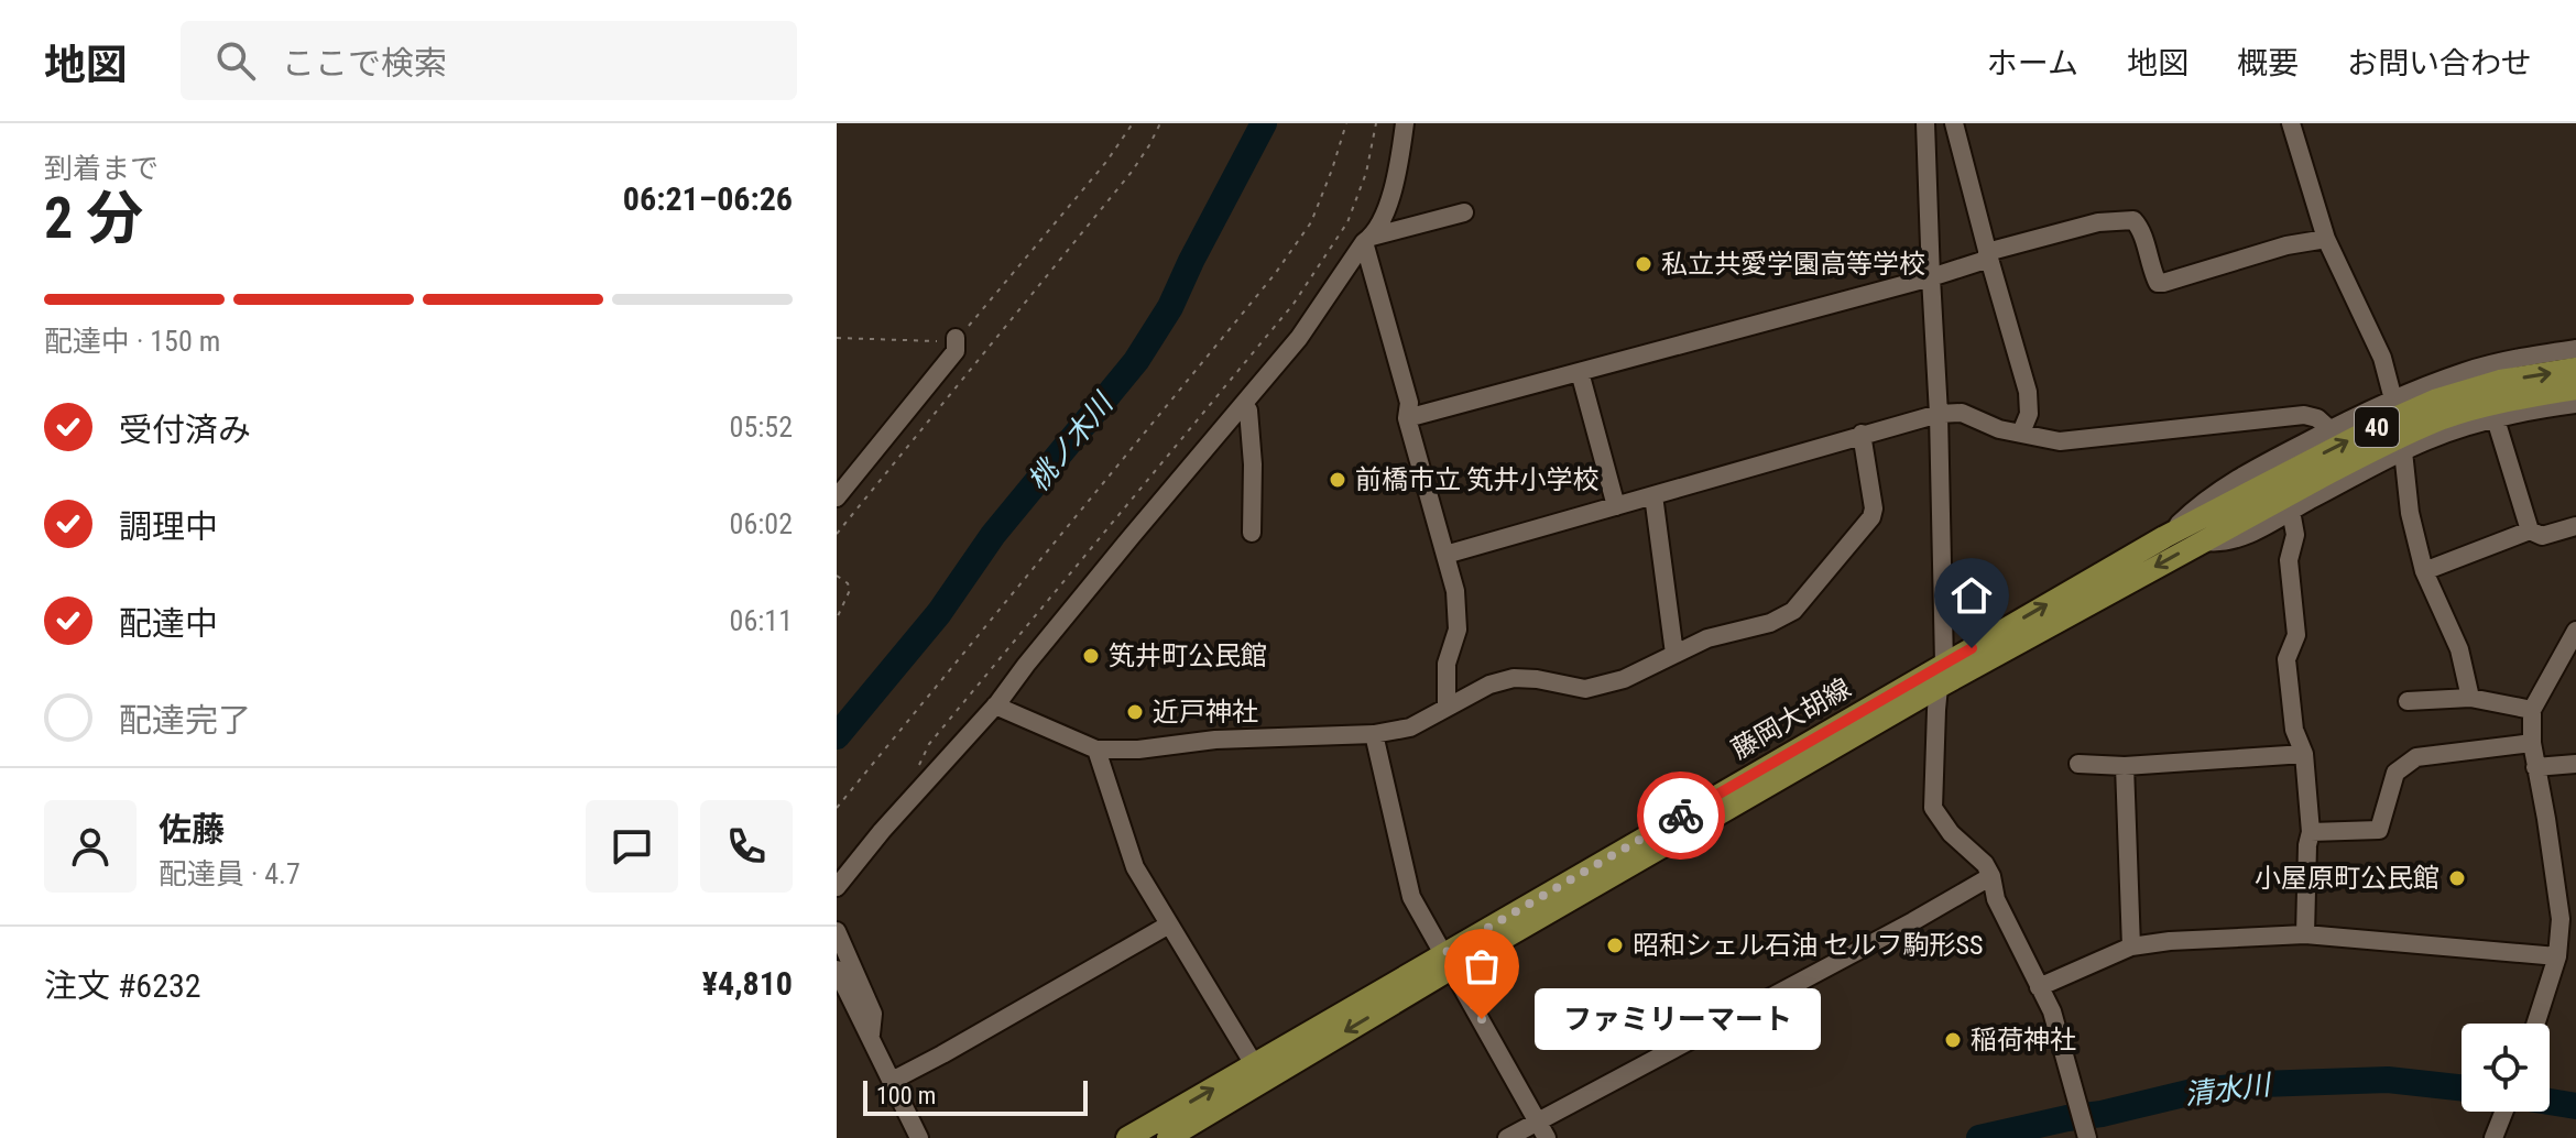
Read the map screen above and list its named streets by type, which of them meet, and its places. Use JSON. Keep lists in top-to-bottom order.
{
  "streets": {
    "main road": ["40", "藤岡大胡線"]
  },
  "crossings": [
    ["40", "藤岡大胡線"]
  ],
  "water": ["桃ノ木川", "清水川"],
  "places": [
    "私立共愛学園高等学校",
    "前橋市立 笂井小学校",
    "笂井町公民館",
    "近戸神社",
    "小屋原町公民館",
    "昭和シェル石油 セルフ駒形SS",
    "ファミリーマート",
    "稲荷神社"
  ],
  "scale_bar": "100 m",
  "page": {
    "header": "地図",
    "search": "ここで検索",
    "nav": [
      "ホーム",
      "地図",
      "概要",
      "お問い合わせ"
    ],
    "heading": ["2 分", "到着まで", "06:21–06:26"],
    "panel": [
      "佐藤",
      "配達員 · 4.7",
      "注文 #6232",
      "¥4,810"
    ],
    "bar": "配達中 · 150 m",
    "list": [
      ["受付済み", "05:52"],
      ["調理中", "06:02"],
      ["配達中", "06:11"],
      "配達完了"
    ],
    "bubble": "ファミリーマート",
    "scale": "100 m"
  }
}
